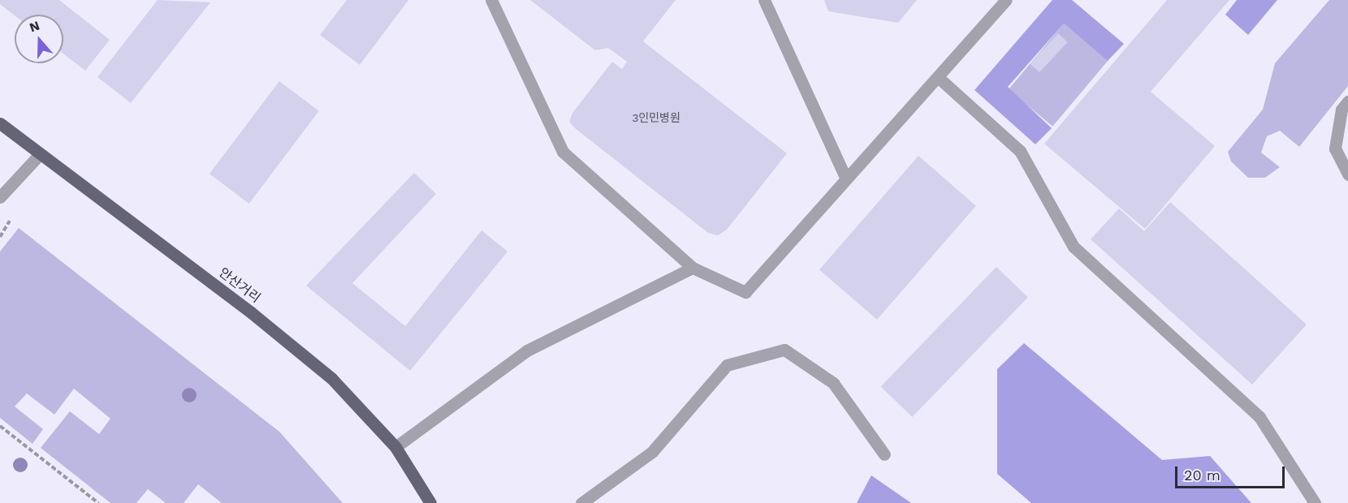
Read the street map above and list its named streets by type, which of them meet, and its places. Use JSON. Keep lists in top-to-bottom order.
{
  "streets": {
    "main road": ["안산거리"]
  },
  "house_numbers": ["3인민병원"],
  "scale_bar": "20 m",
  "north": "top"
}
